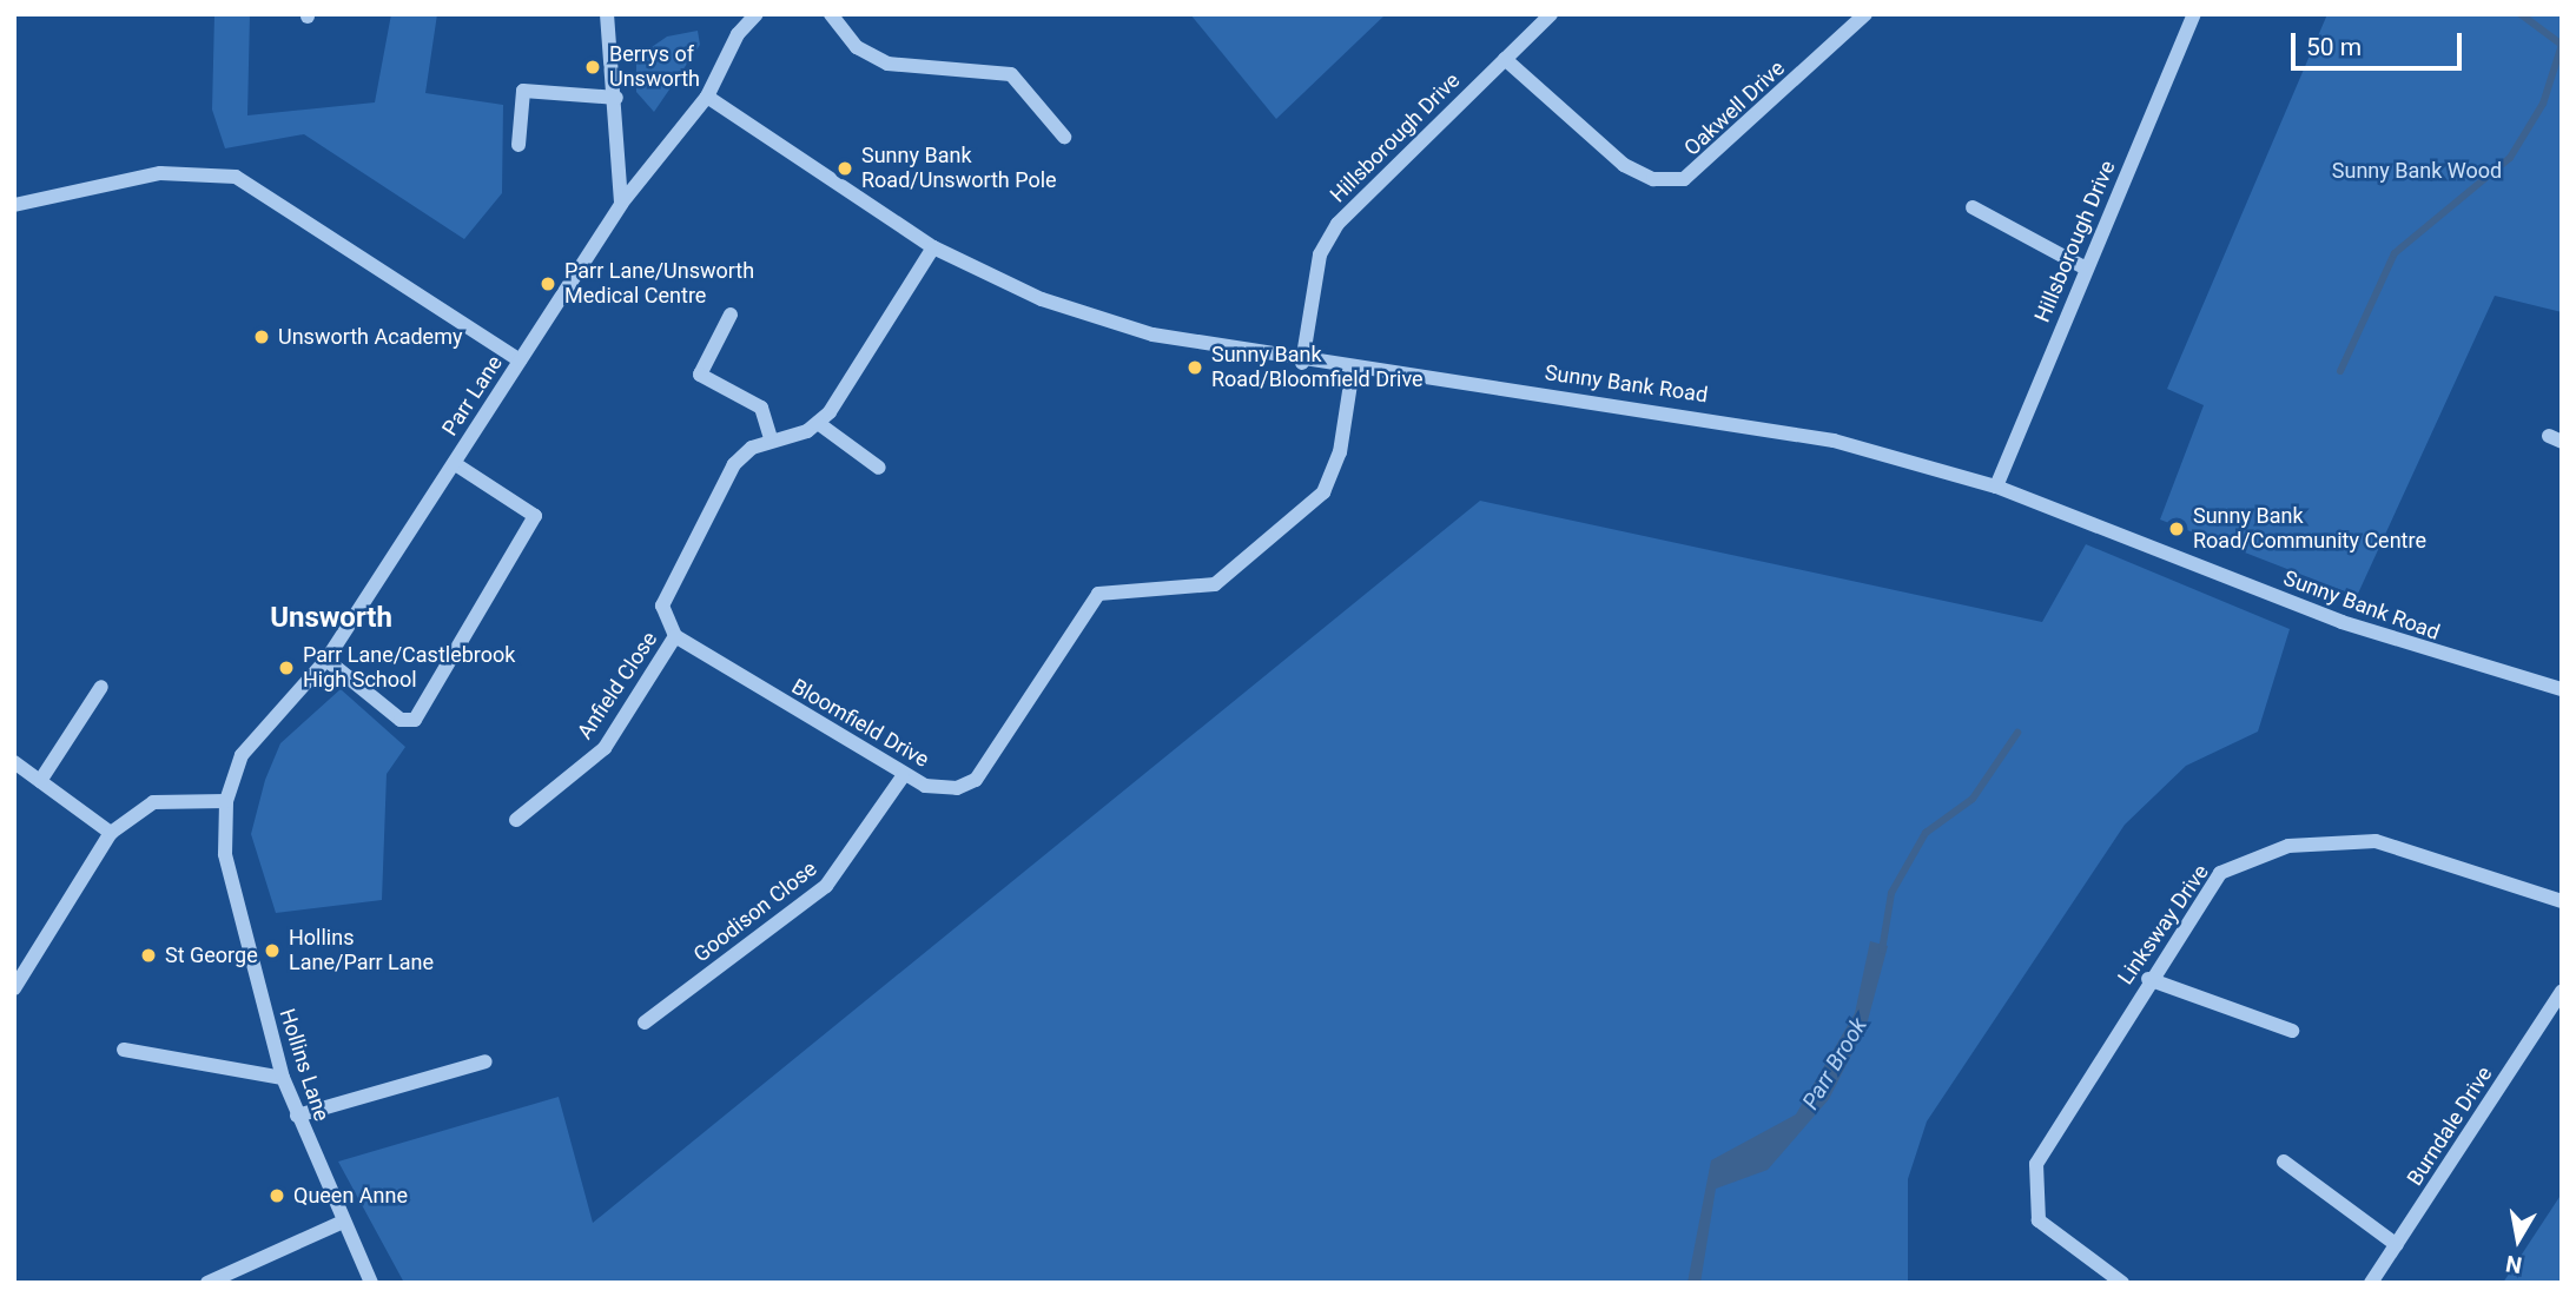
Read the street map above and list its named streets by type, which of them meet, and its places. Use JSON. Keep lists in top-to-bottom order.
{
  "streets": {
    "street": [
      "Oakwell Drive",
      "Hillsborough Drive",
      "Sunny Bank Road",
      "Parr Lane",
      "Anfield Close",
      "Bloomfield Drive",
      "Goodison Close",
      "Linksway Drive",
      "Hollins Lane",
      "Burndale Drive"
    ]
  },
  "crossings": [
    ["Oakwell Drive", "Hillsborough Drive"],
    ["Hillsborough Drive", "Sunny Bank Road"],
    ["Sunny Bank Road", "Parr Lane"],
    ["Sunny Bank Road", "Bloomfield Drive"],
    ["Parr Lane", "Hollins Lane"],
    ["Anfield Close", "Bloomfield Drive"],
    ["Bloomfield Drive", "Goodison Close"]
  ],
  "districts": ["Unsworth"],
  "water": ["Parr Brook"],
  "parks": ["Sunny Bank Wood"],
  "places": [
    "Berrys of Unsworth",
    "Sunny Bank Road/Unsworth Pole",
    "Parr Lane/Unsworth Medical Centre",
    "Unsworth Academy",
    "Sunny Bank Road/Bloomfield Drive",
    "Sunny Bank Road/Community Centre",
    "Parr Lane/Castlebrook High School",
    "Hollins Lane/Parr Lane",
    "St George",
    "Queen Anne"
  ],
  "scale_bar": "50 m",
  "north": "bottom"
}
